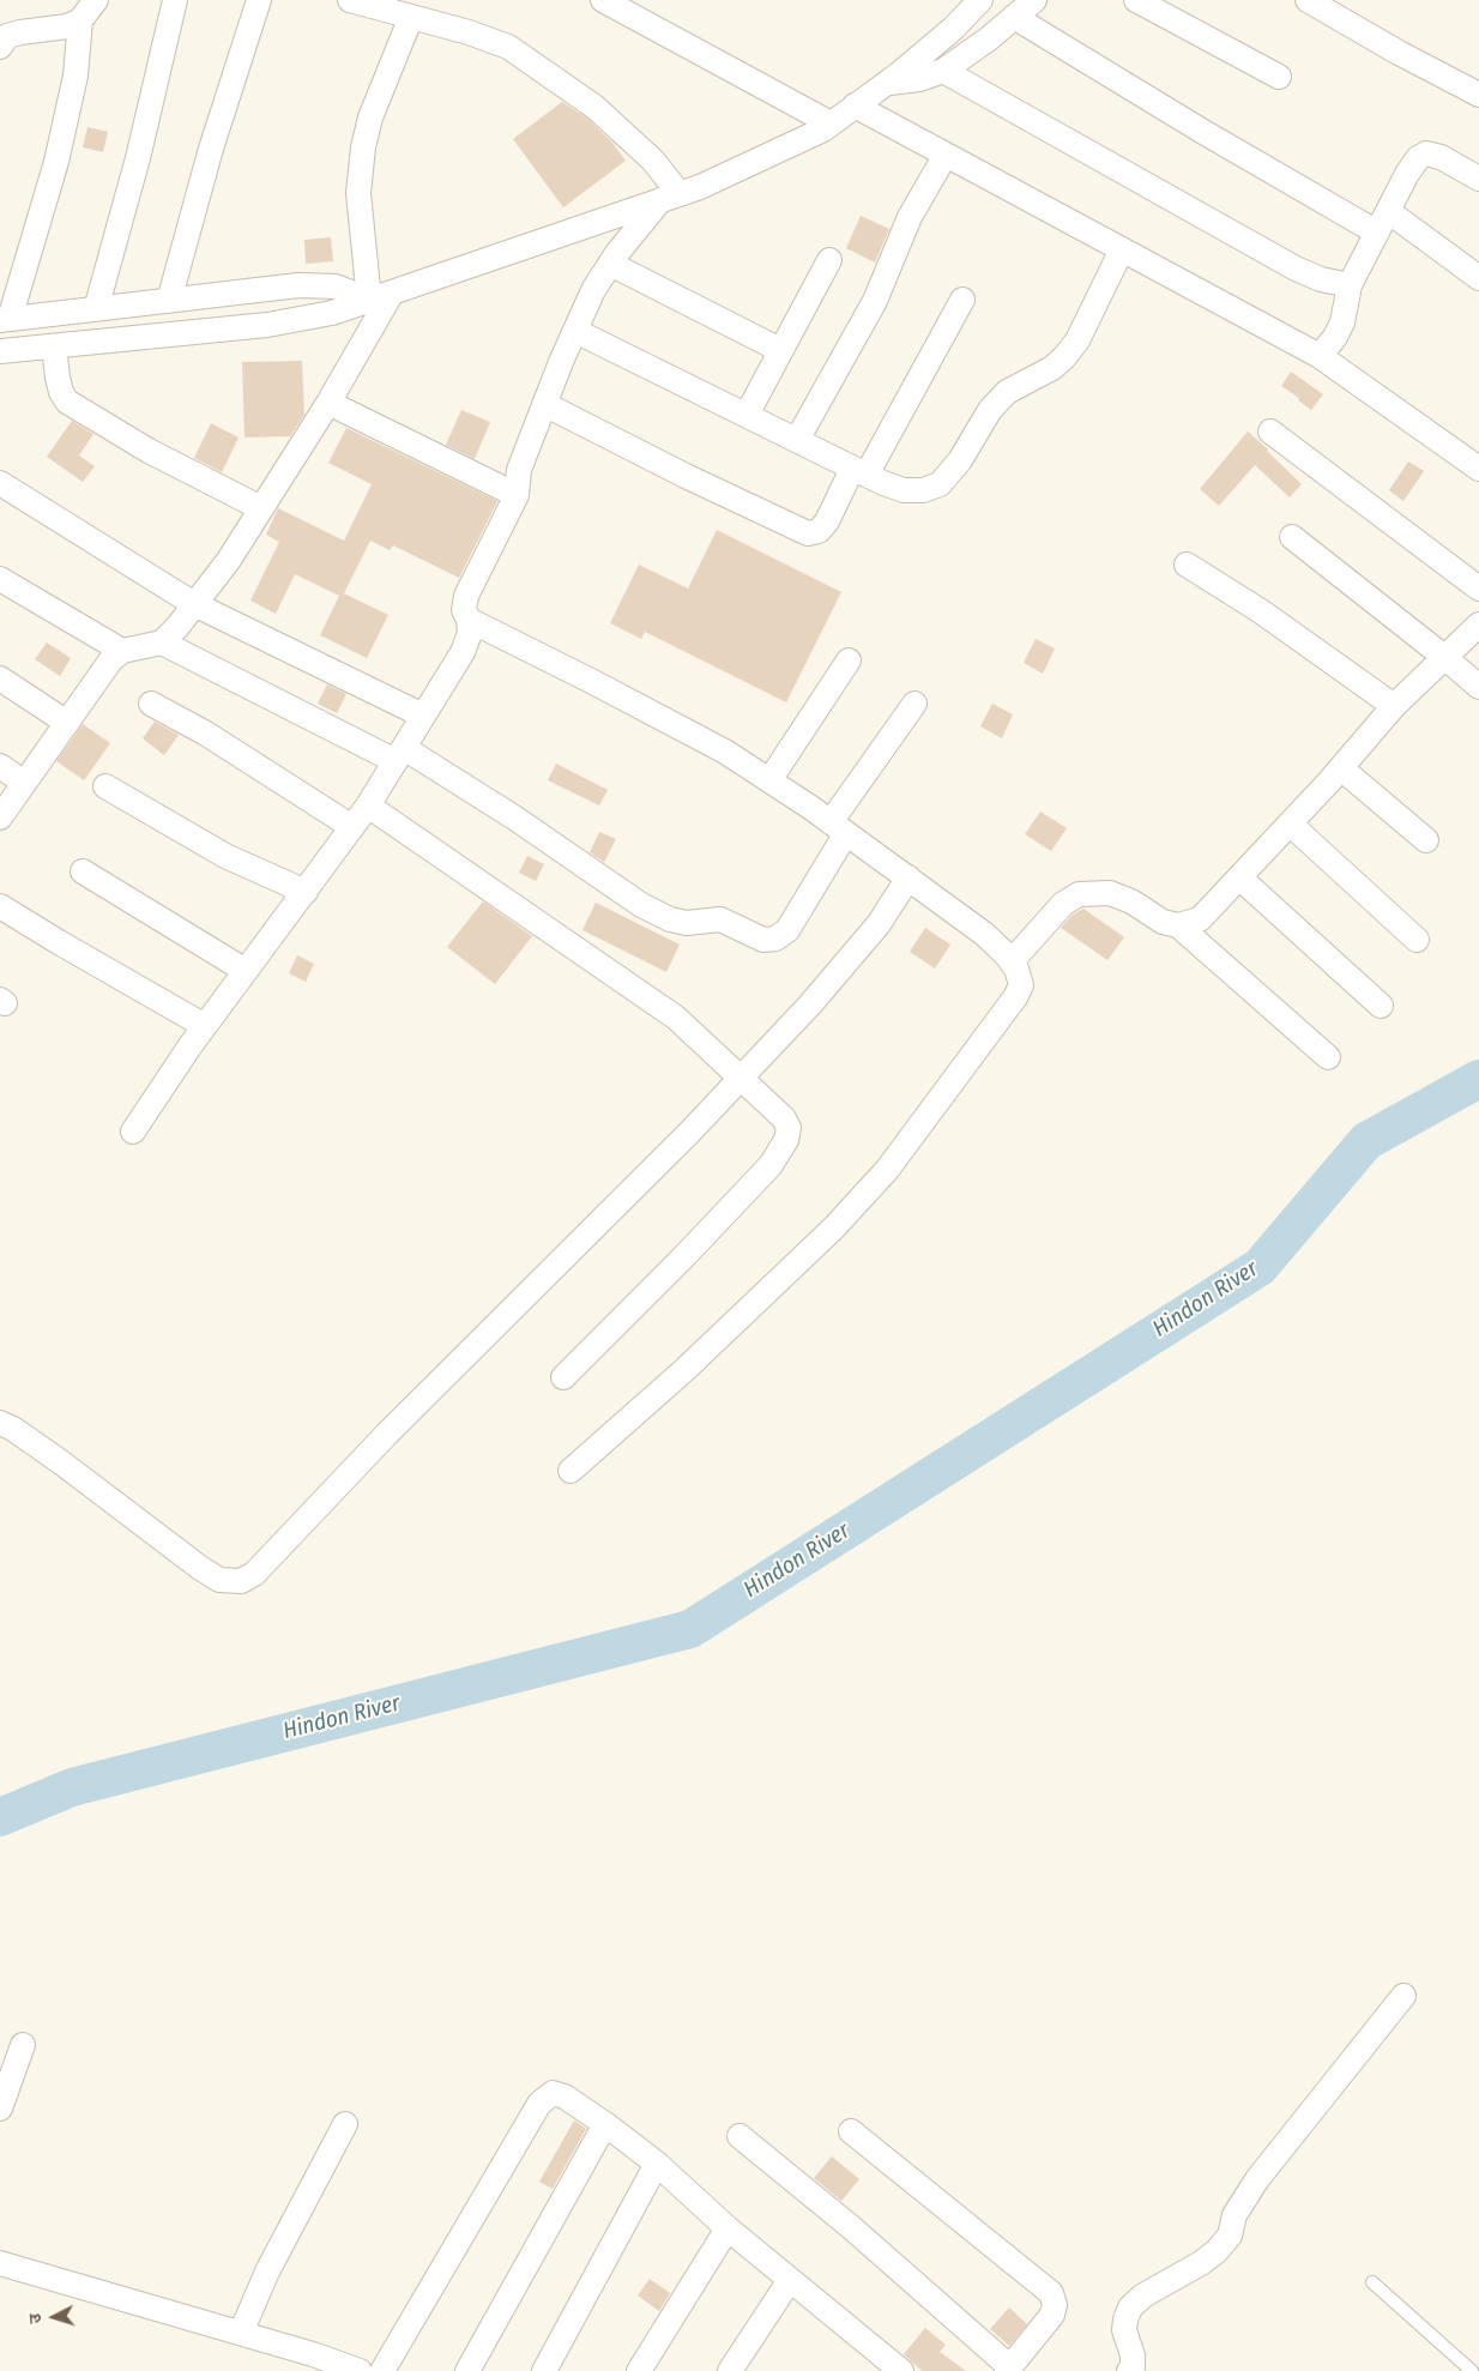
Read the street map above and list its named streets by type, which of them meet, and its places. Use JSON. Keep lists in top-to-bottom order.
{
  "water": ["Hindon River"],
  "north": "left"
}
